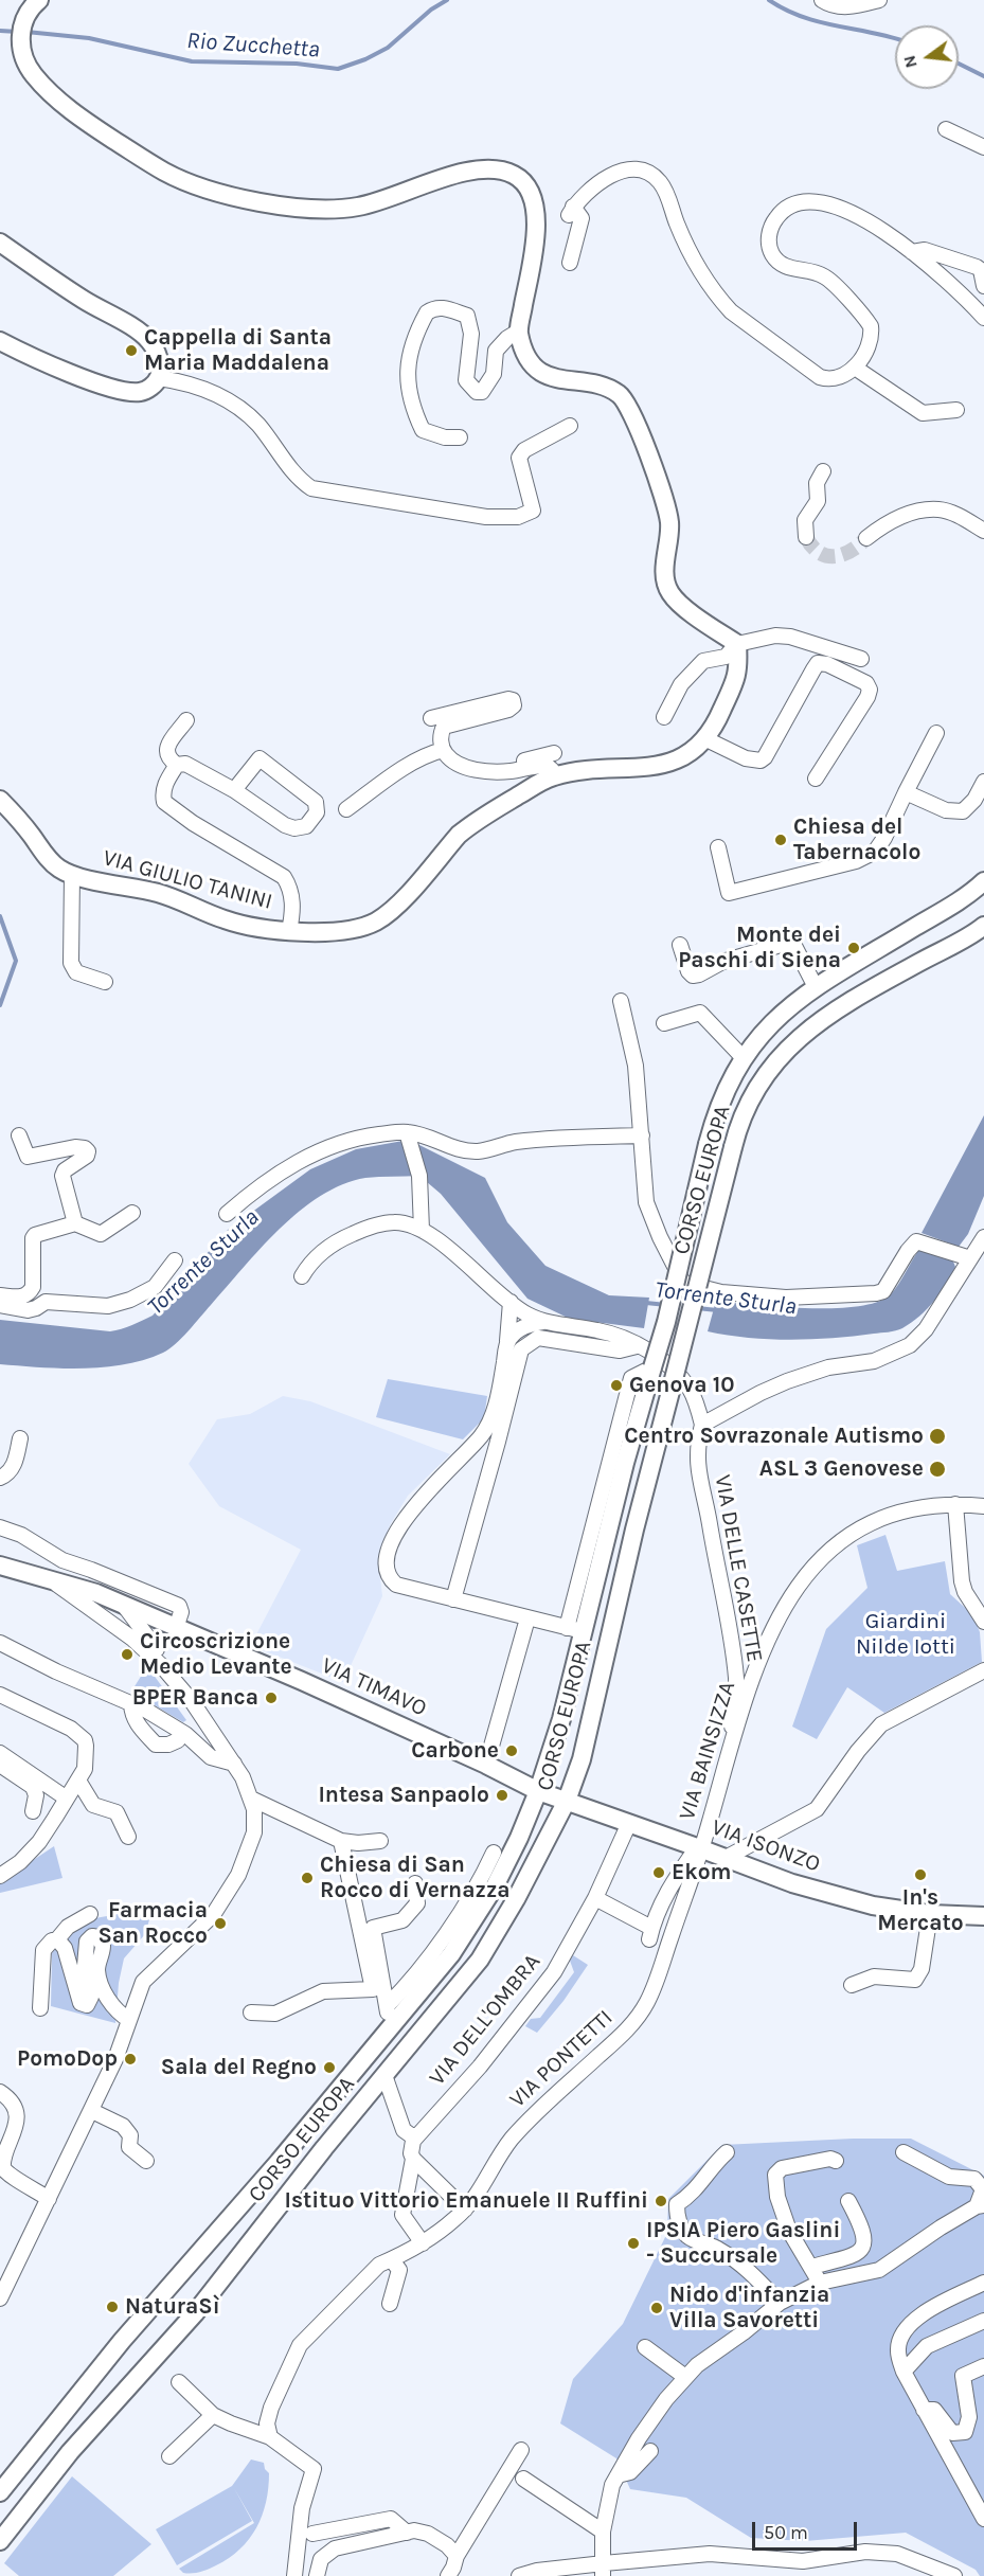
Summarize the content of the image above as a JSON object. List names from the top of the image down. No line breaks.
{"streets":{"main road":["VIA GIULIO TANINI","CORSO EUROPA","VIA TIMAVO","VIA ISONZO"],"street":["VIA DELLE CASETTE","VIA BAINSIZZA","VIA DELL'OMBRA","VIA PONTETTI"]},"crossings":[["CORSO EUROPA","VIA TIMAVO"],["CORSO EUROPA","VIA ISONZO"],["VIA DELLE CASETTE","VIA BAINSIZZA"],["VIA TIMAVO","VIA ISONZO"],["VIA BAINSIZZA","VIA ISONZO"],["VIA BAINSIZZA","VIA PONTETTI"],["VIA ISONZO","VIA DELL'OMBRA"],["VIA ISONZO","VIA PONTETTI"]],"water":["Rio Zucchetta","Torrente Sturla"],"parks":["Giardini Nilde Iotti"],"places":["Cappella di Santa Maria Maddalena","Chiesa del Tabernacolo","Monte dei Paschi di Siena","Genova 10","Centro Sovrazonale Autismo","ASL 3 Genovese","Circoscrizione Medio Levante","BPER Banca","Carbone","Intesa Sanpaolo","Ekom","In's Mercato","Chiesa di San Rocco di Vernazza","Farmacia San Rocco","PomoDop","Sala del Regno","Istituo Vittorio Emanuele II Ruffini","IPSIA Piero Gaslini - Succursale","NaturaSì","Nido d'infanzia Villa Savoretti"],"scale_bar":"50 m","north":"left"}
